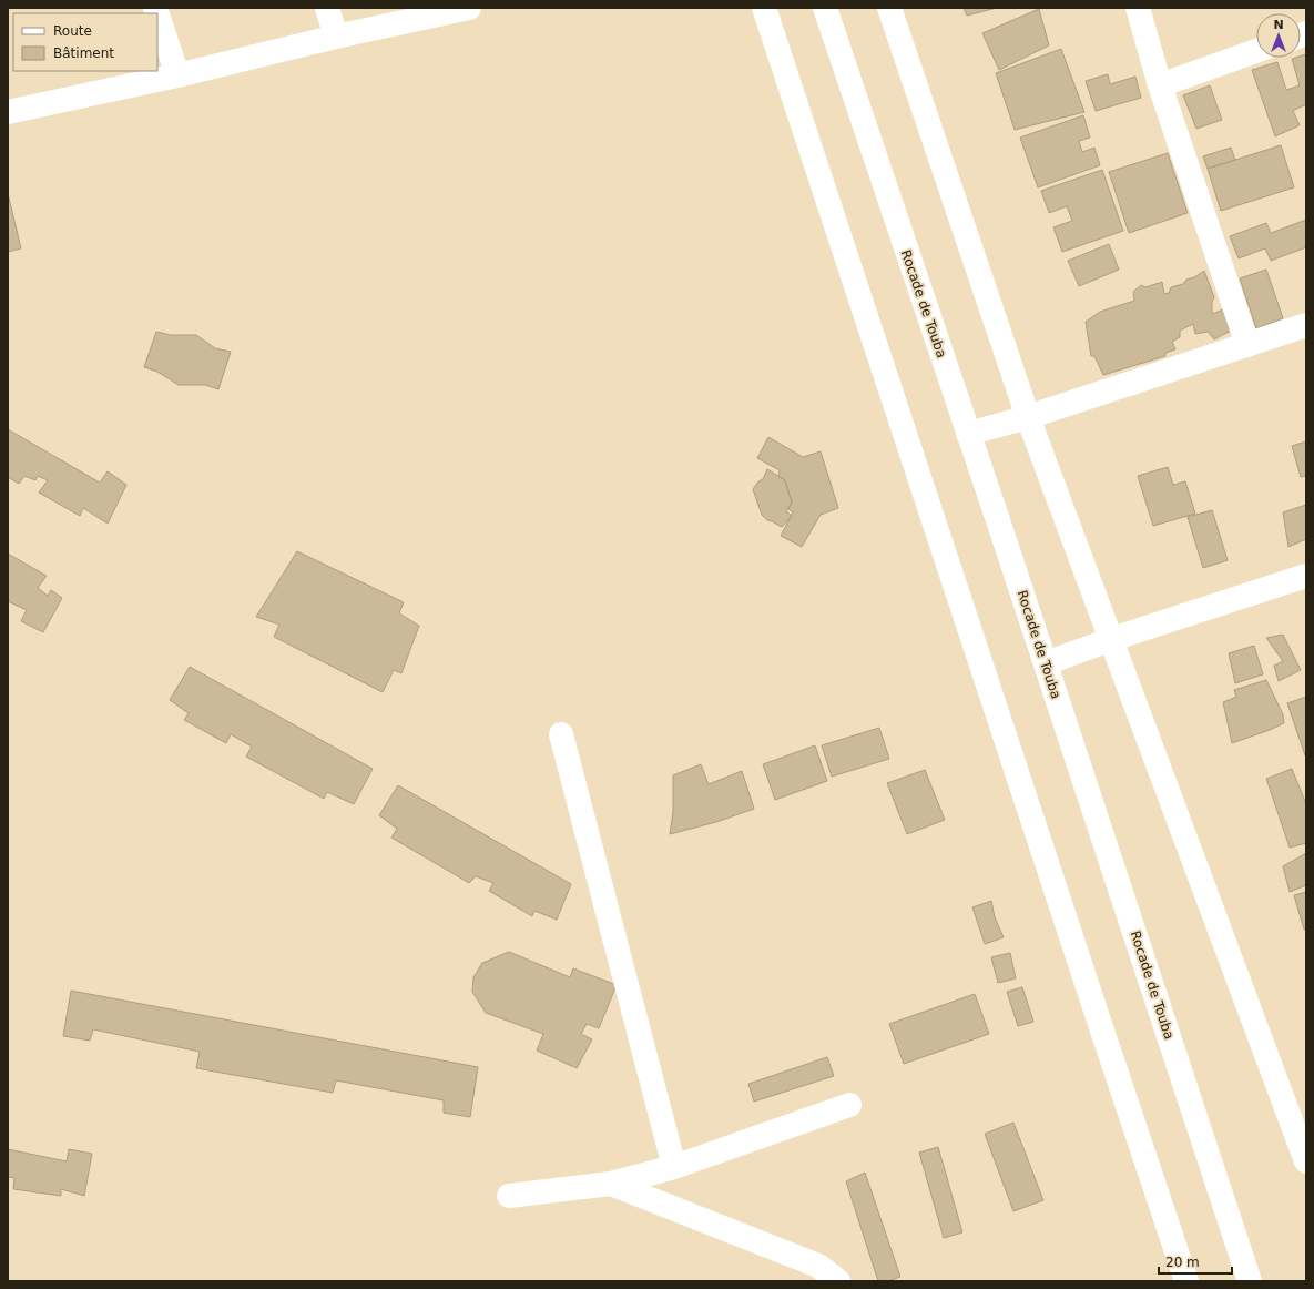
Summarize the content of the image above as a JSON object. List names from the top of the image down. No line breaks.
{"streets":{"street":["Rocade de Touba"]},"legend":["Route","Bâtiment"],"scale_bar":"20 m","north":"top"}
